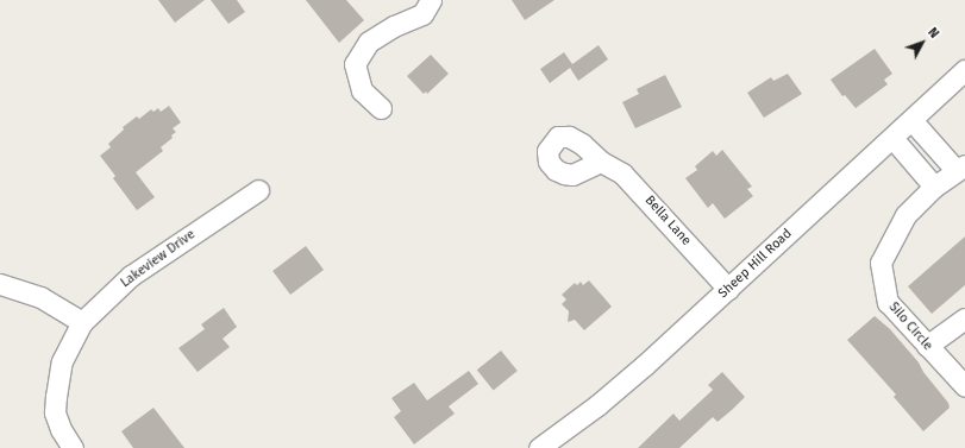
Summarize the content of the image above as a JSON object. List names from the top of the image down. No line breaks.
{"streets":{"street":["Bella Lane","Lakeview Drive","Sheep Hill Road","Silo Circle"]},"crossings":[["Bella Lane","Sheep Hill Road"],["Sheep Hill Road","Silo Circle"]],"north":"top right"}
